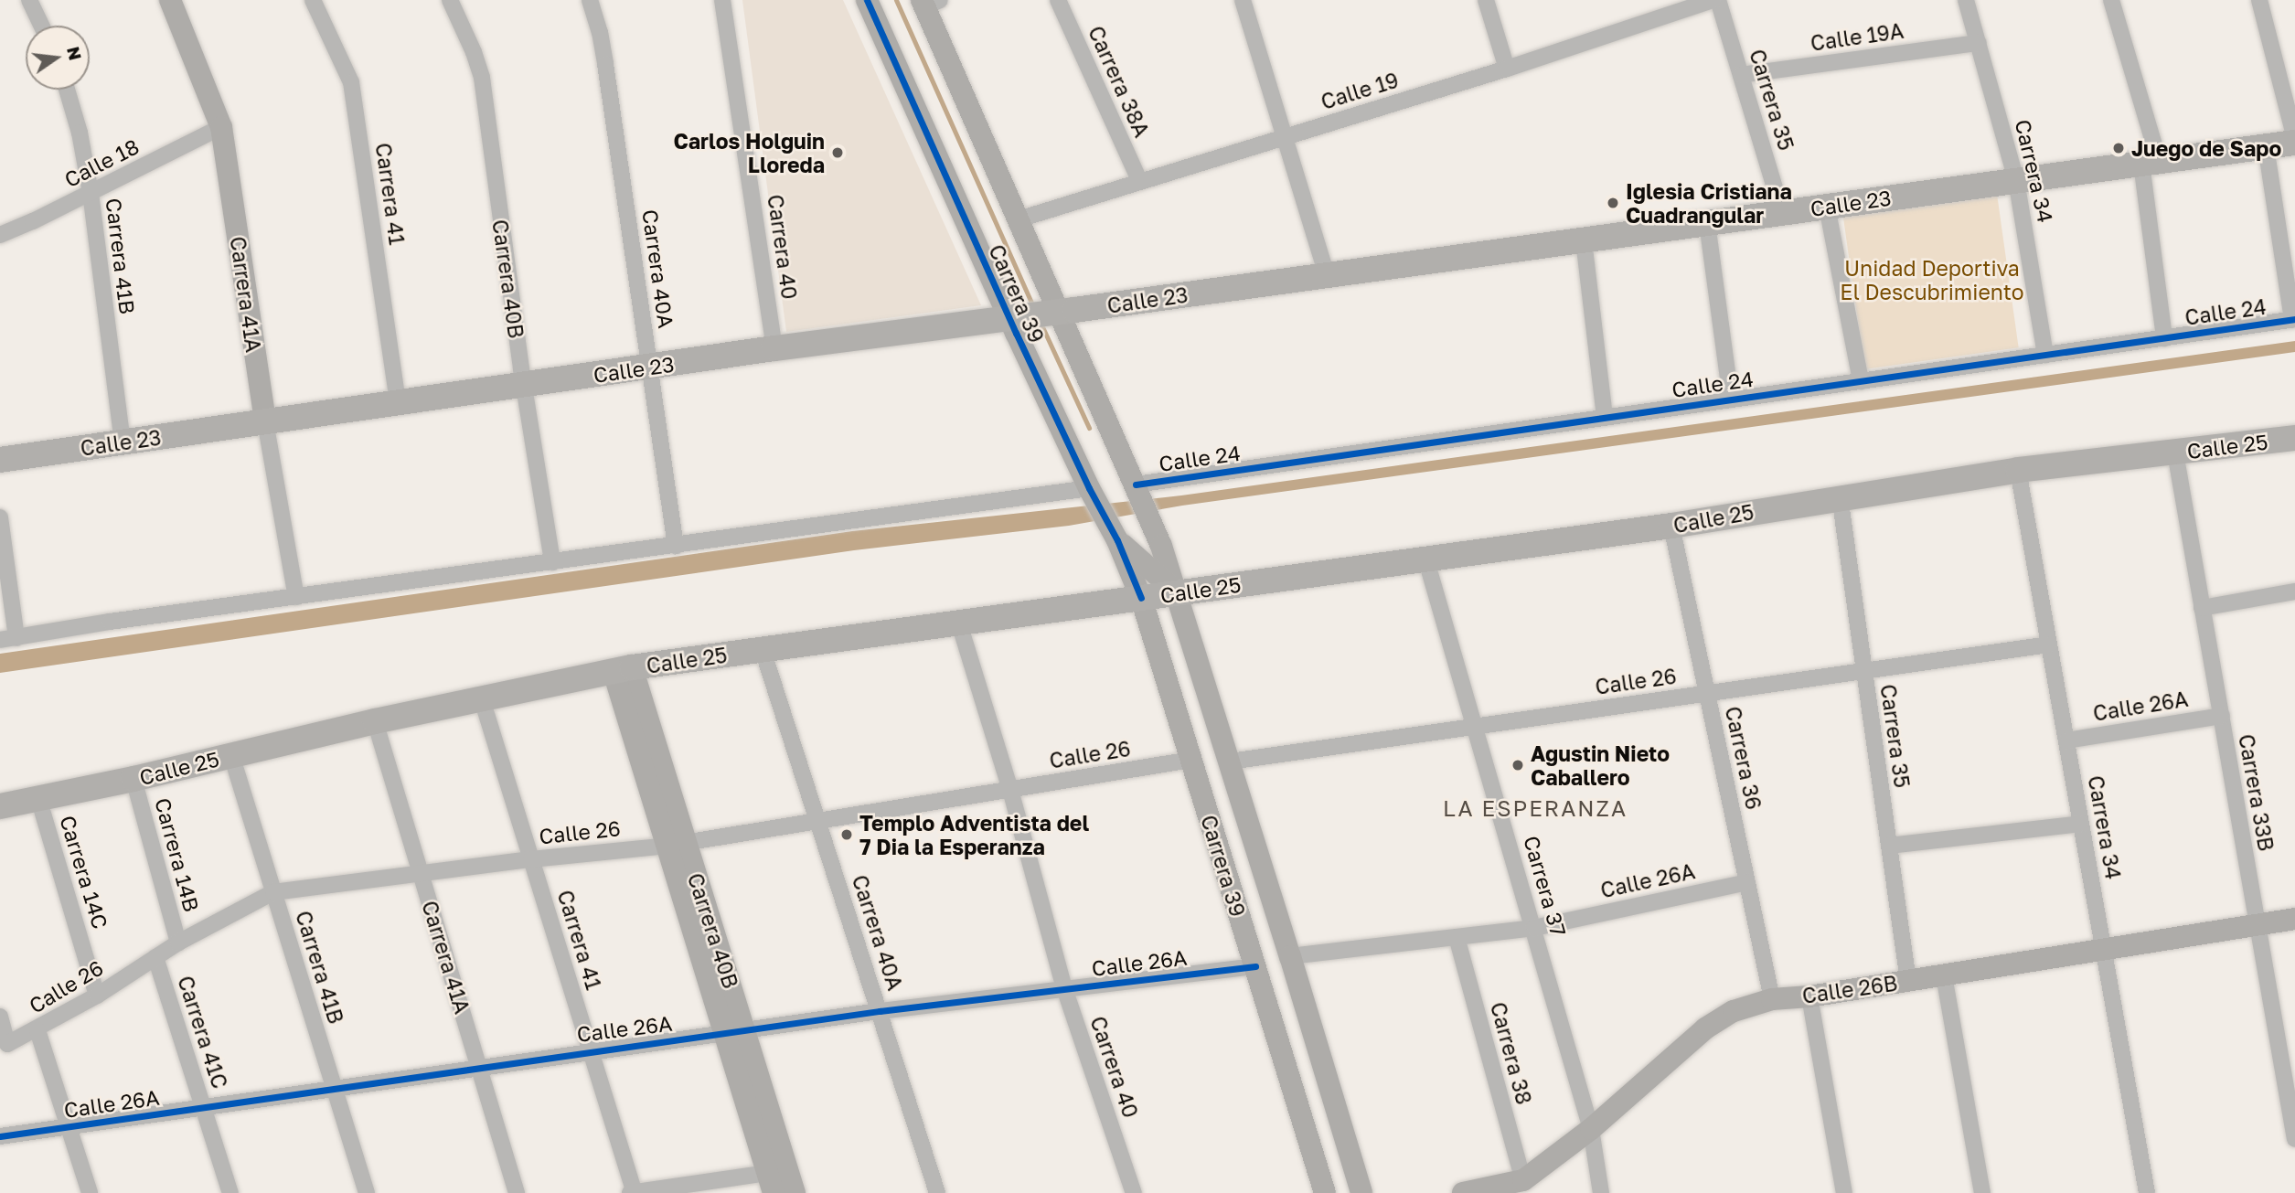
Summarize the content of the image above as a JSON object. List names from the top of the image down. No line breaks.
{"streets":{"main road":["Calle 23","Carrera 40B","Carrera 39","Carrera 41A","Calle 25","Calle 26B"],"street":["Calle 19A","Carrera 38A","Calle 19","Carrera 35","Calle 18","Carrera 34","Carrera 41","Carrera 40","Carrera 41B","Carrera 40A","Calle 24","Calle 26","Calle 26A","Carrera 36","Carrera 33B","Carrera 14B","Carrera 14C","Carrera 37","Carrera 41C","Carrera 38"]},"crossings":[["Calle 19A","Carrera 35"],["Calle 19A","Carrera 34"],["Carrera 38A","Calle 19"],["Calle 19","Carrera 39"],["Carrera 35","Calle 23"],["Carrera 35","Calle 25"],["Carrera 35","Calle 26"],["Carrera 35","Calle 26B"],["Calle 18","Carrera 41B"],["Calle 18","Carrera 41A"],["Carrera 34","Calle 23"],["Carrera 34","Calle 24"],["Carrera 34","Calle 25"],["Carrera 34","Calle 26"],["Carrera 34","Calle 26A"],["Carrera 34","Calle 26B"],["Carrera 41","Calle 23"],["Carrera 41","Calle 25"],["Carrera 41","Calle 26"],["Carrera 41","Calle 26A"],["Calle 23","Carrera 40"],["Calle 23","Carrera 41B"],["Calle 23","Carrera 40A"],["Calle 23","Carrera 40B"],["Calle 23","Carrera 39"],["Calle 23","Carrera 41A"],["Carrera 40","Calle 25"],["Carrera 40","Calle 26"],["Carrera 40","Calle 26A"],["Carrera 41B","Calle 25"],["Carrera 41B","Calle 26"],["Carrera 41B","Calle 26A"],["Carrera 40A","Calle 25"],["Carrera 40A","Calle 26"],["Carrera 40A","Calle 26A"],["Carrera 40B","Calle 25"],["Carrera 40B","Calle 26"],["Carrera 40B","Calle 26A"],["Carrera 39","Calle 24"],["Carrera 39","Calle 25"],["Carrera 39","Calle 26"],["Carrera 39","Calle 26A"],["Carrera 41A","Calle 25"],["Carrera 41A","Calle 26"],["Carrera 41A","Calle 26A"],["Calle 25","Carrera 36"],["Calle 25","Carrera 33B"],["Calle 25","Carrera 14B"],["Calle 25","Carrera 14C"],["Calle 25","Carrera 37"],["Calle 26","Carrera 36"],["Calle 26","Carrera 14B"],["Calle 26","Carrera 14C"],["Calle 26","Carrera 37"],["Calle 26","Carrera 41C"],["Calle 26A","Carrera 36"],["Calle 26A","Carrera 33B"],["Calle 26A","Carrera 37"],["Calle 26A","Carrera 41C"],["Calle 26A","Carrera 38"],["Carrera 36","Calle 26B"],["Carrera 33B","Calle 26B"],["Carrera 37","Calle 26B"],["Calle 26B","Carrera 38"]],"districts":["LA ESPERANZA"],"parks":["Unidad Deportiva El Descubrimiento"],"places":["Juego de Sapo","Carlos Holguin Lloreda","Iglesia Cristiana Cuadrangular","Agustin Nieto Caballero","Templo Adventista del 7 Dia la Esperanza"],"north":"right"}
